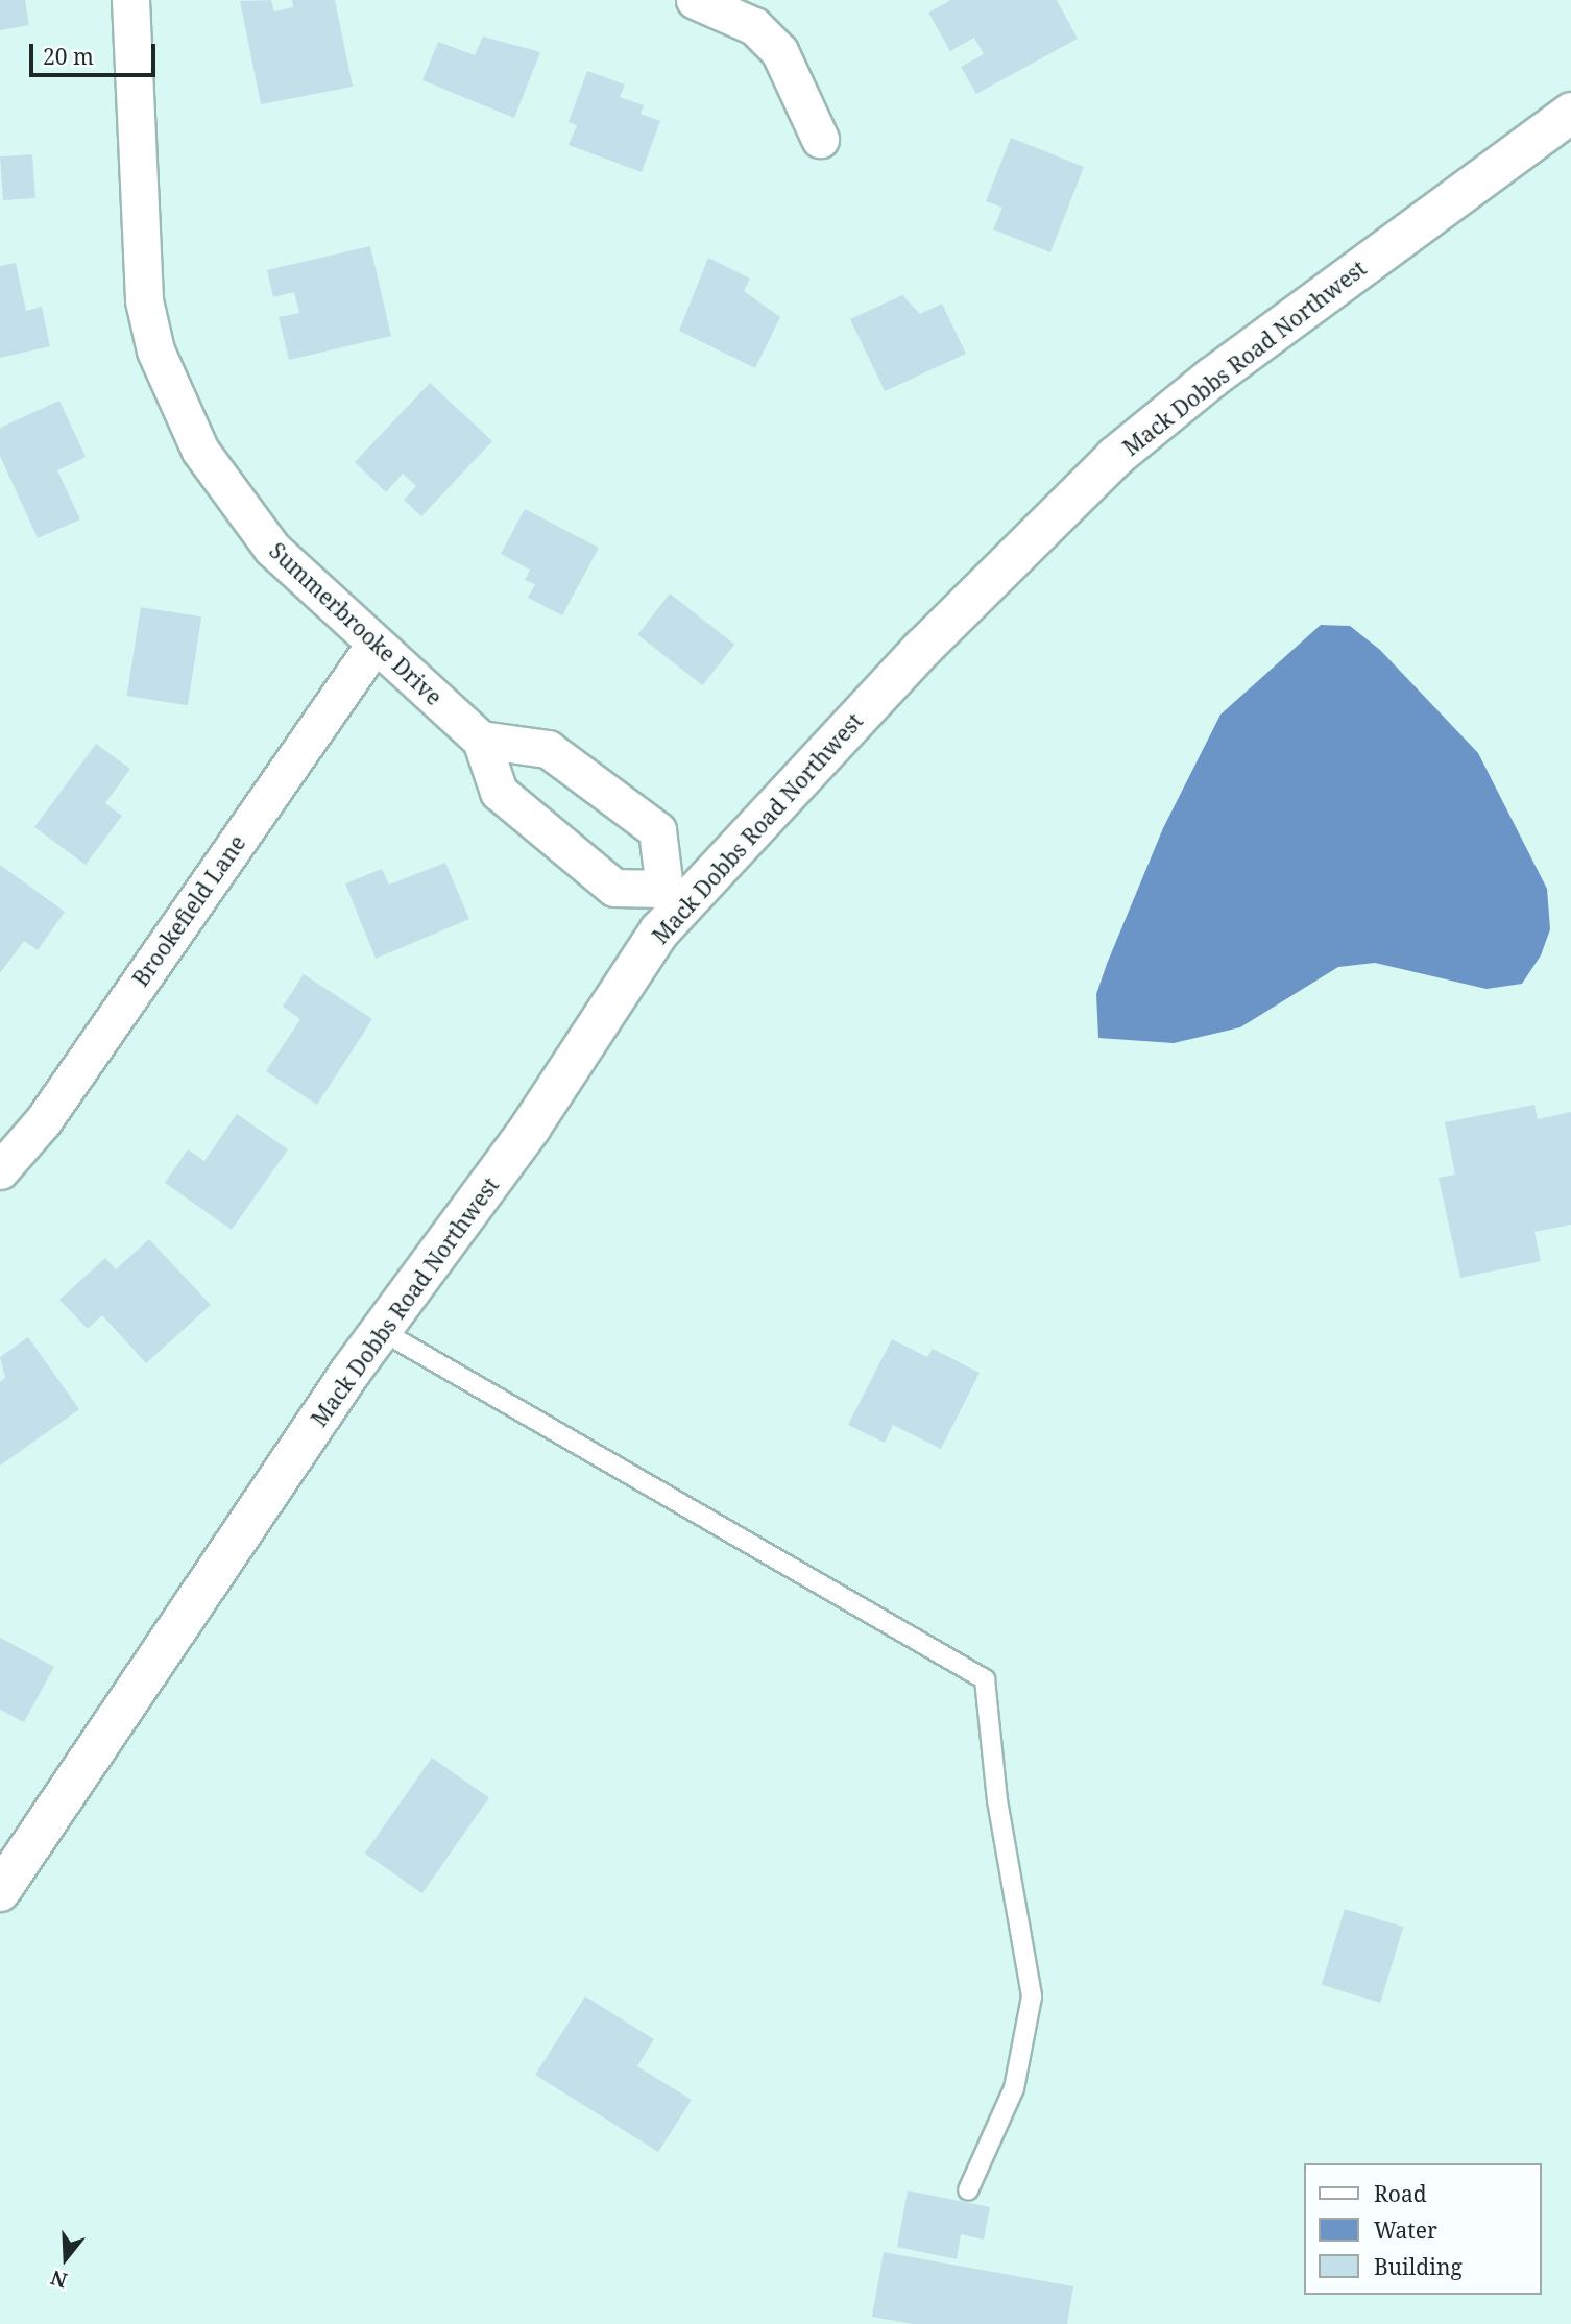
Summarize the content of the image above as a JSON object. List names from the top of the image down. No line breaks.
{"streets":{"street":["Mack Dobbs Road Northwest","Summerbrooke Drive","Brookefield Lane"]},"crossings":[["Summerbrooke Drive","Brookefield Lane"]],"legend":["Road","Water","Building"],"scale_bar":"20 m","north":"bottom"}
